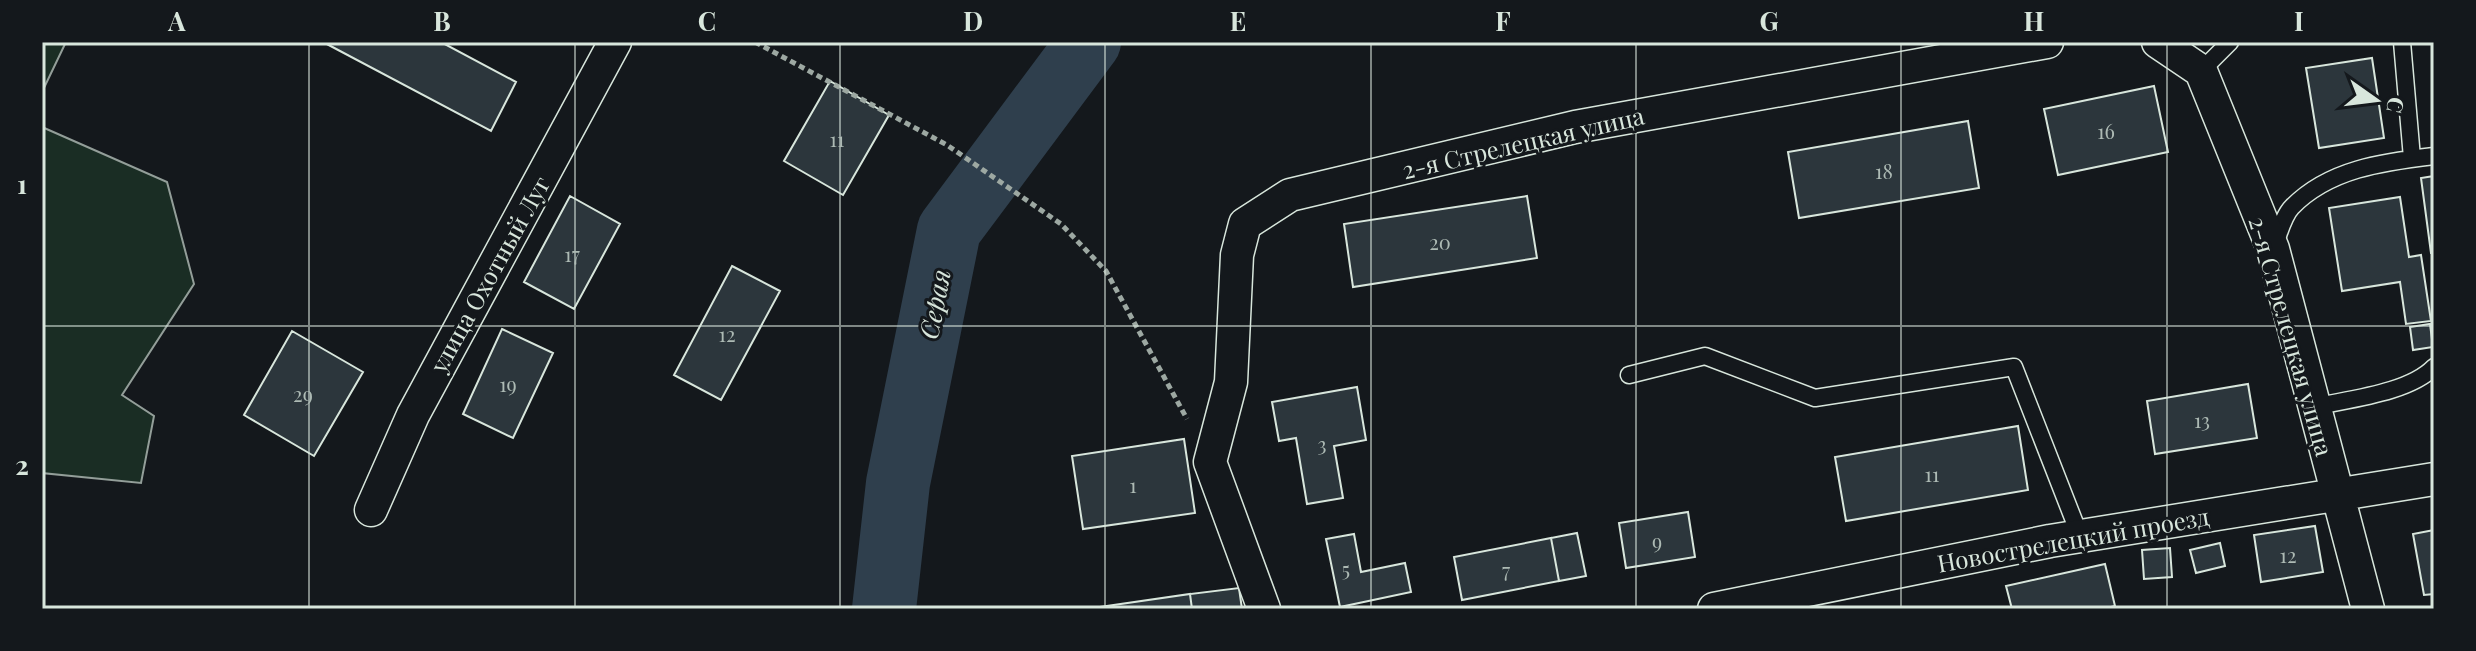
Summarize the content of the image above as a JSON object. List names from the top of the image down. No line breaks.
{"streets":{"street":["2-я Стрелецкая улица","улица Охотный Луг","Новострелецкий проезд"]},"crossings":[["2-я Стрелецкая улица","Новострелецкий проезд"]],"water":["Серая"],"house_numbers":["16","11","18","20","17","12","19","29","13","3","11","1","9","12","5","7"],"north":"right","grid":{"columns":["A","B","C","D","E","F","G","H","I"],"rows":["1","2"]}}
